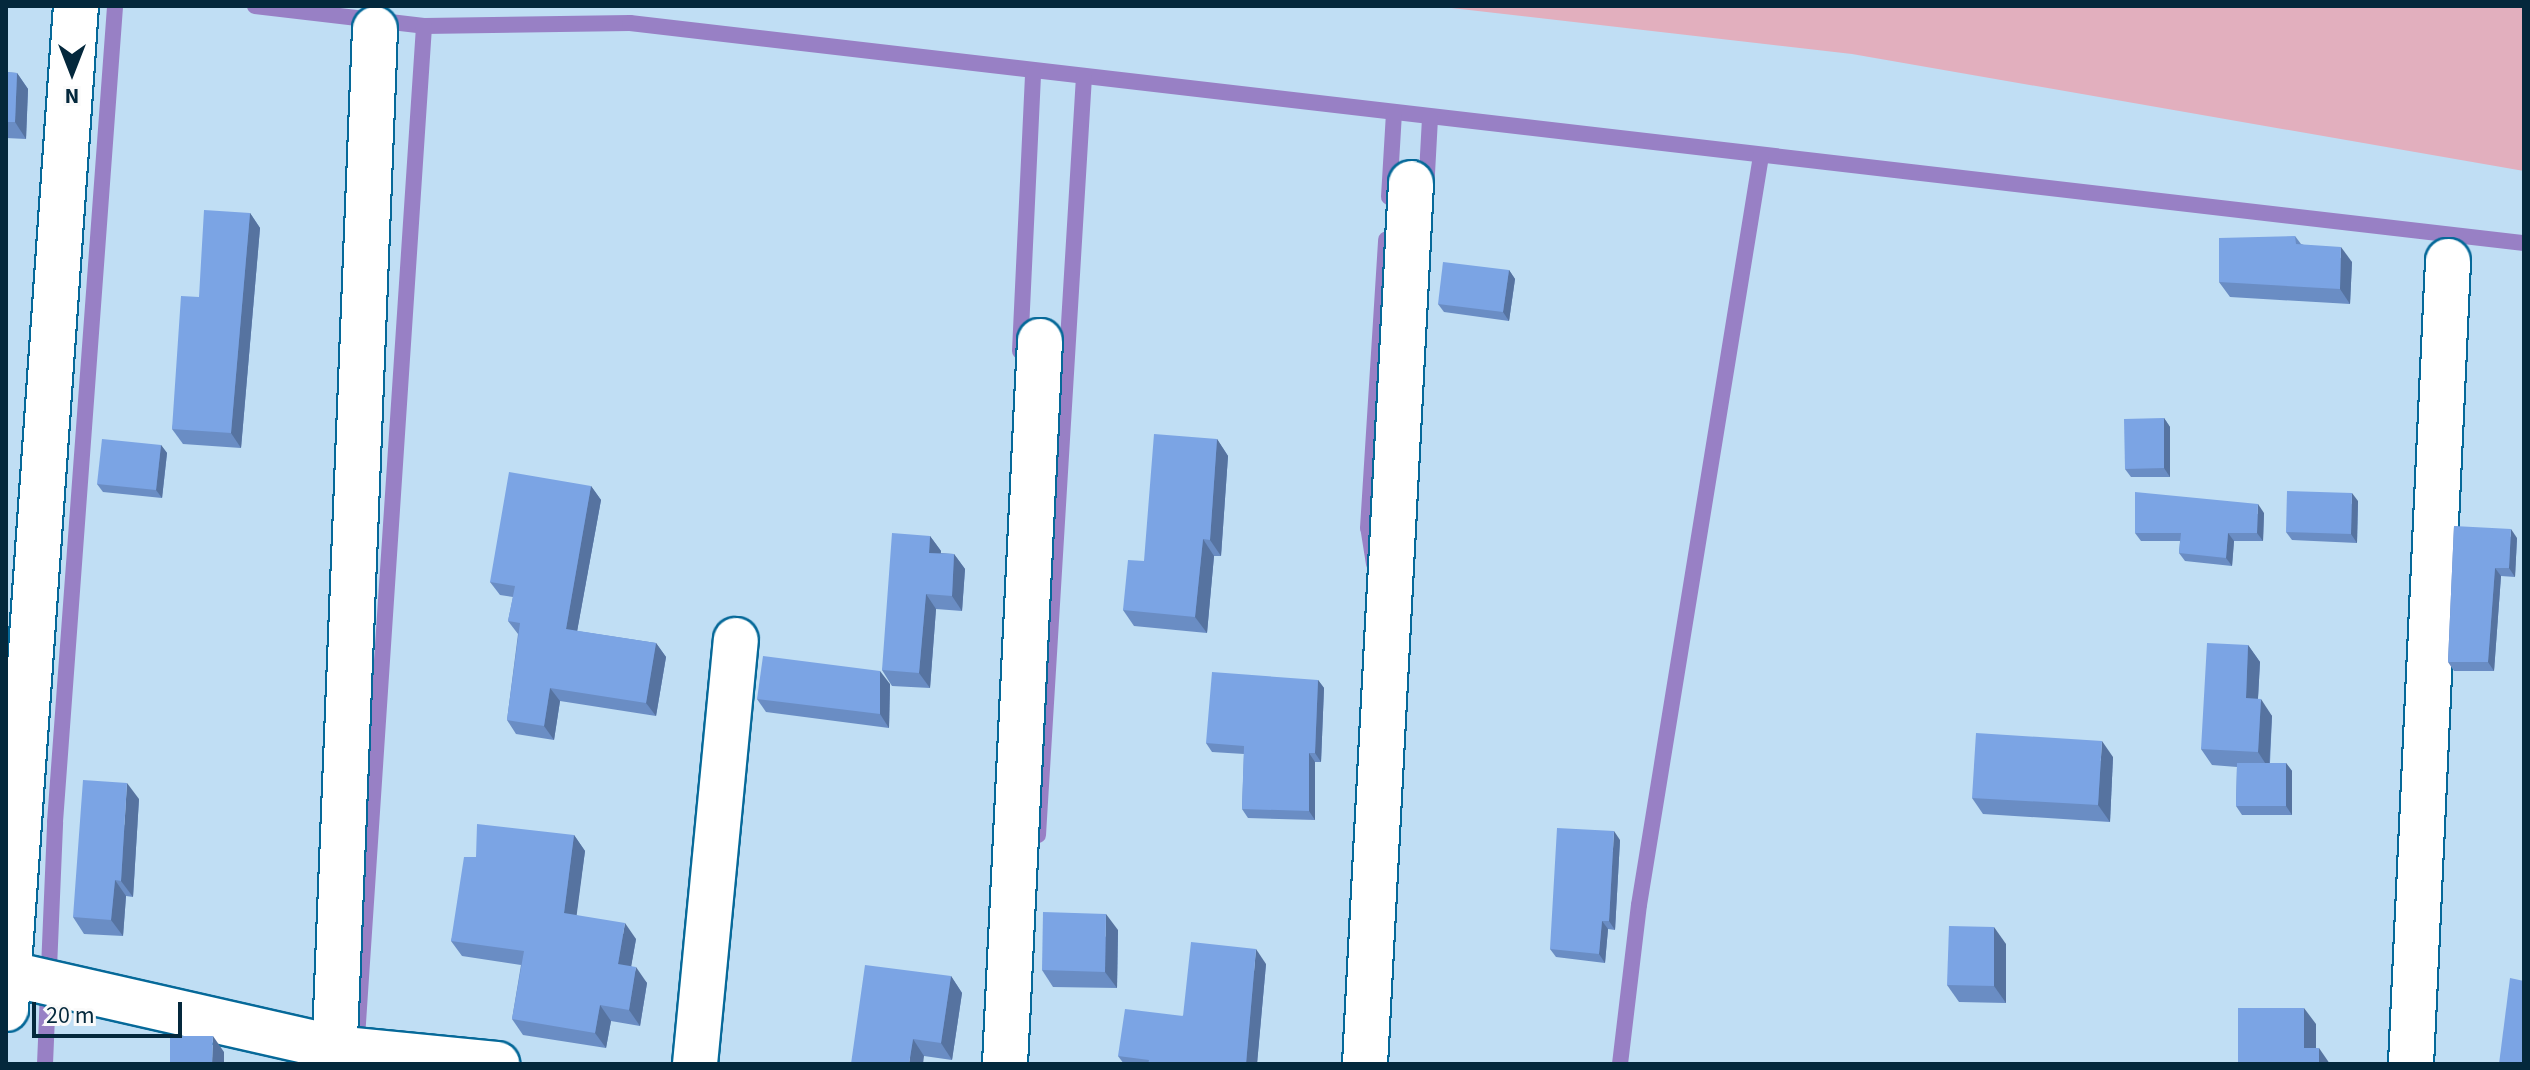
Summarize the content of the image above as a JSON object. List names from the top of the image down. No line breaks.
{"scale_bar":"20 m","north":"bottom"}
